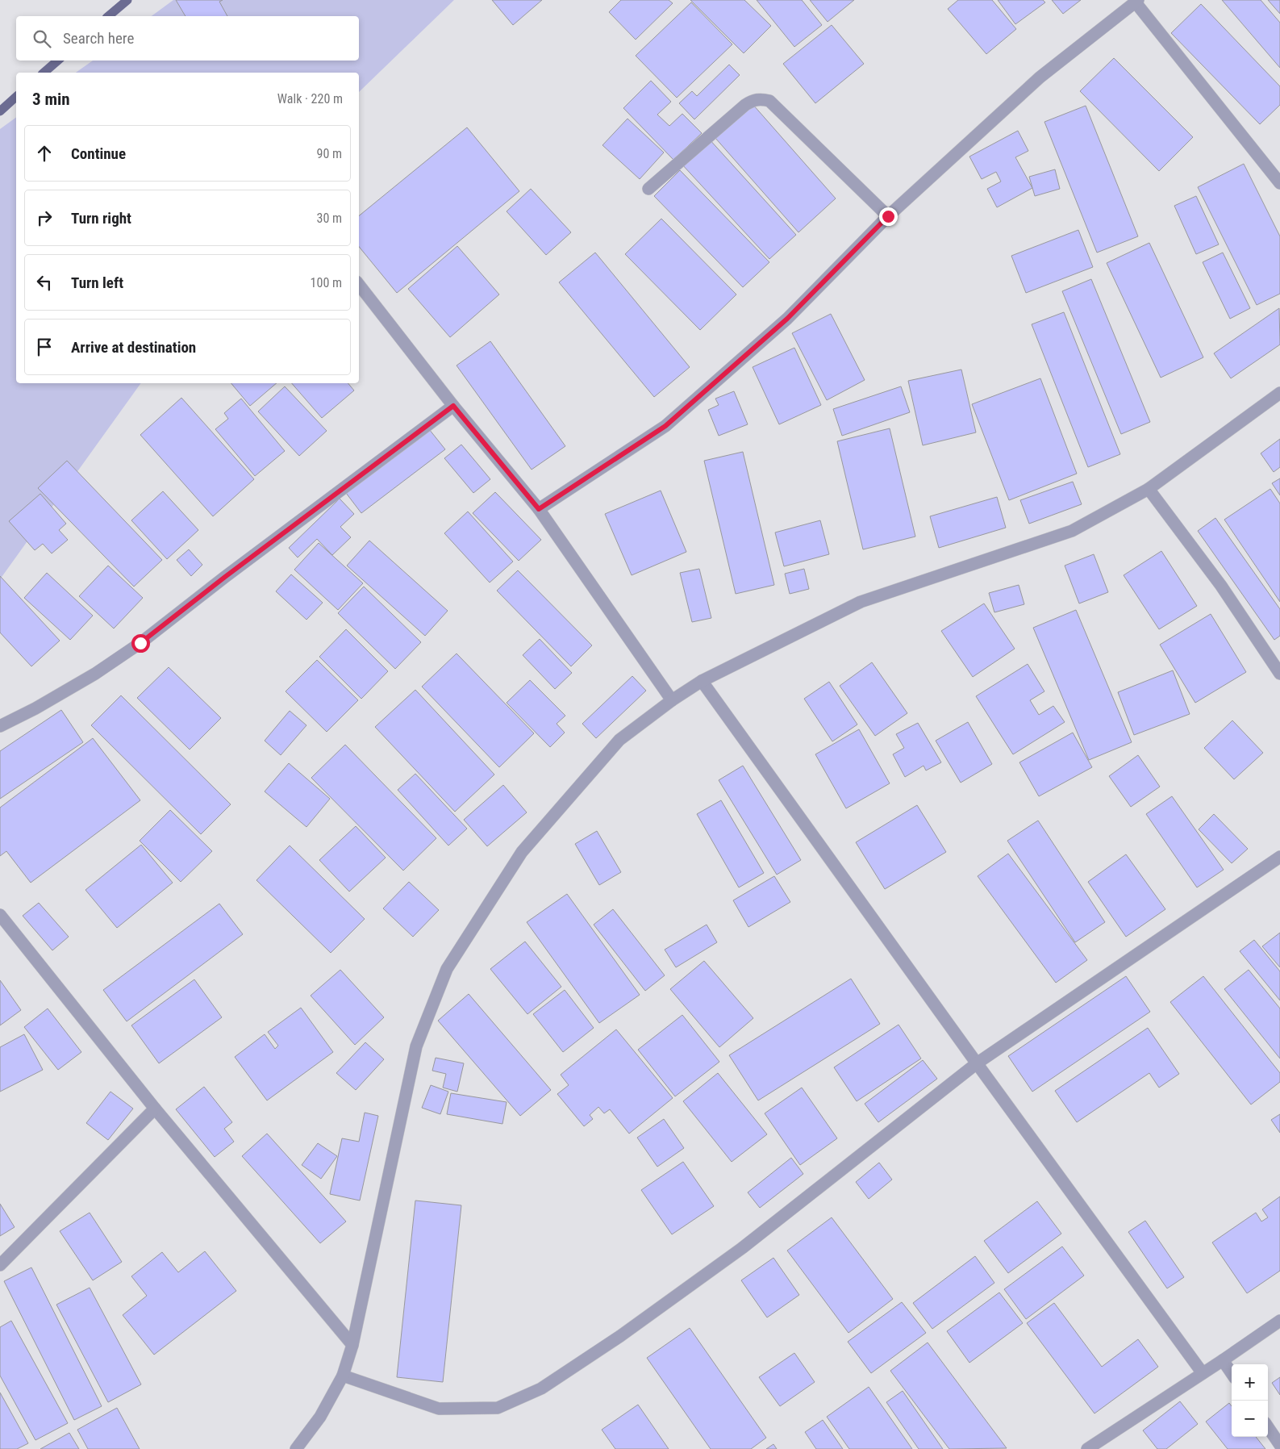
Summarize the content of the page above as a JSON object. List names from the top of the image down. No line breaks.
{"page":{"search":"Search here","heading":["3 min","Walk · 220 m"],"list":[["Continue","90 m"],["Turn right","30 m"],["Turn left","100 m"],"Arrive at destination"],"map_buttons":["+","−"]}}
